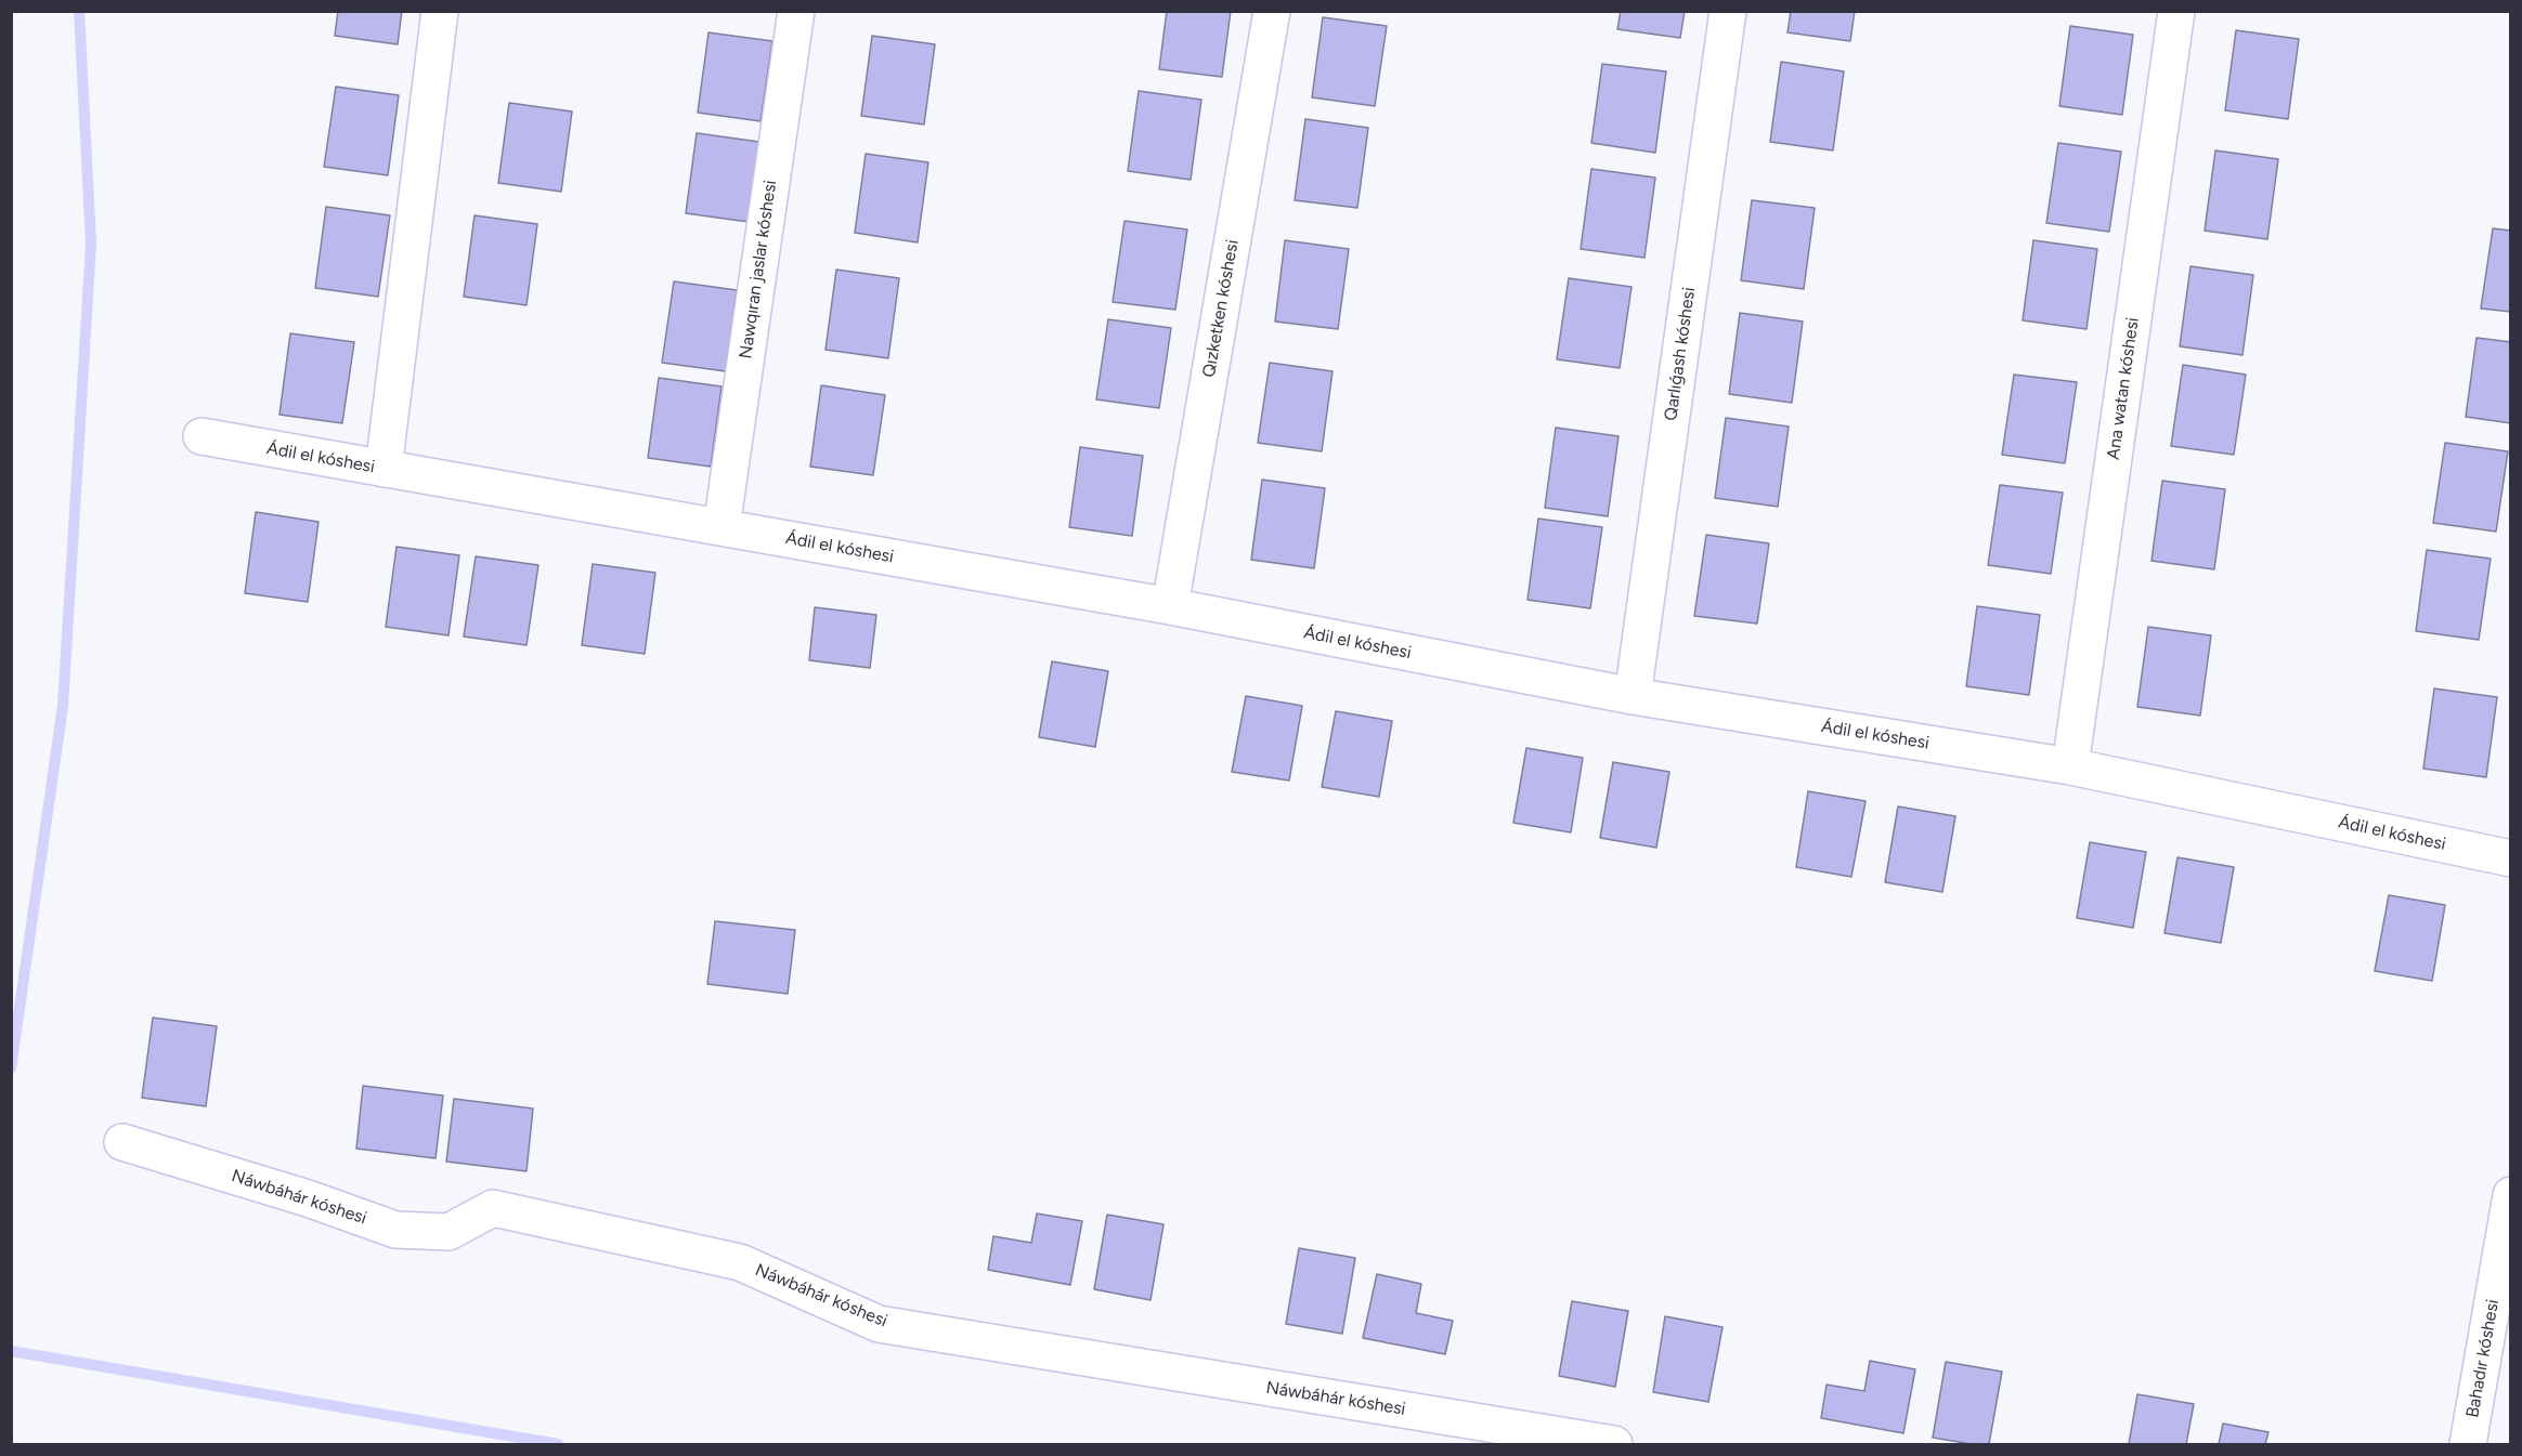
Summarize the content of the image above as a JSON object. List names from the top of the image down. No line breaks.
{"streets":{"street":["Nawqıran jaslar kóshesi","Qızketken kóshesi","Qarlıǵash kóshesi","Ana watan kóshesi","Ádil el kóshesi","Náwbáhár kóshesi","Bahadır kóshesi"]},"crossings":[["Nawqıran jaslar kóshesi","Ádil el kóshesi"],["Qızketken kóshesi","Ádil el kóshesi"],["Qarlıǵash kóshesi","Ádil el kóshesi"],["Ana watan kóshesi","Ádil el kóshesi"]]}
